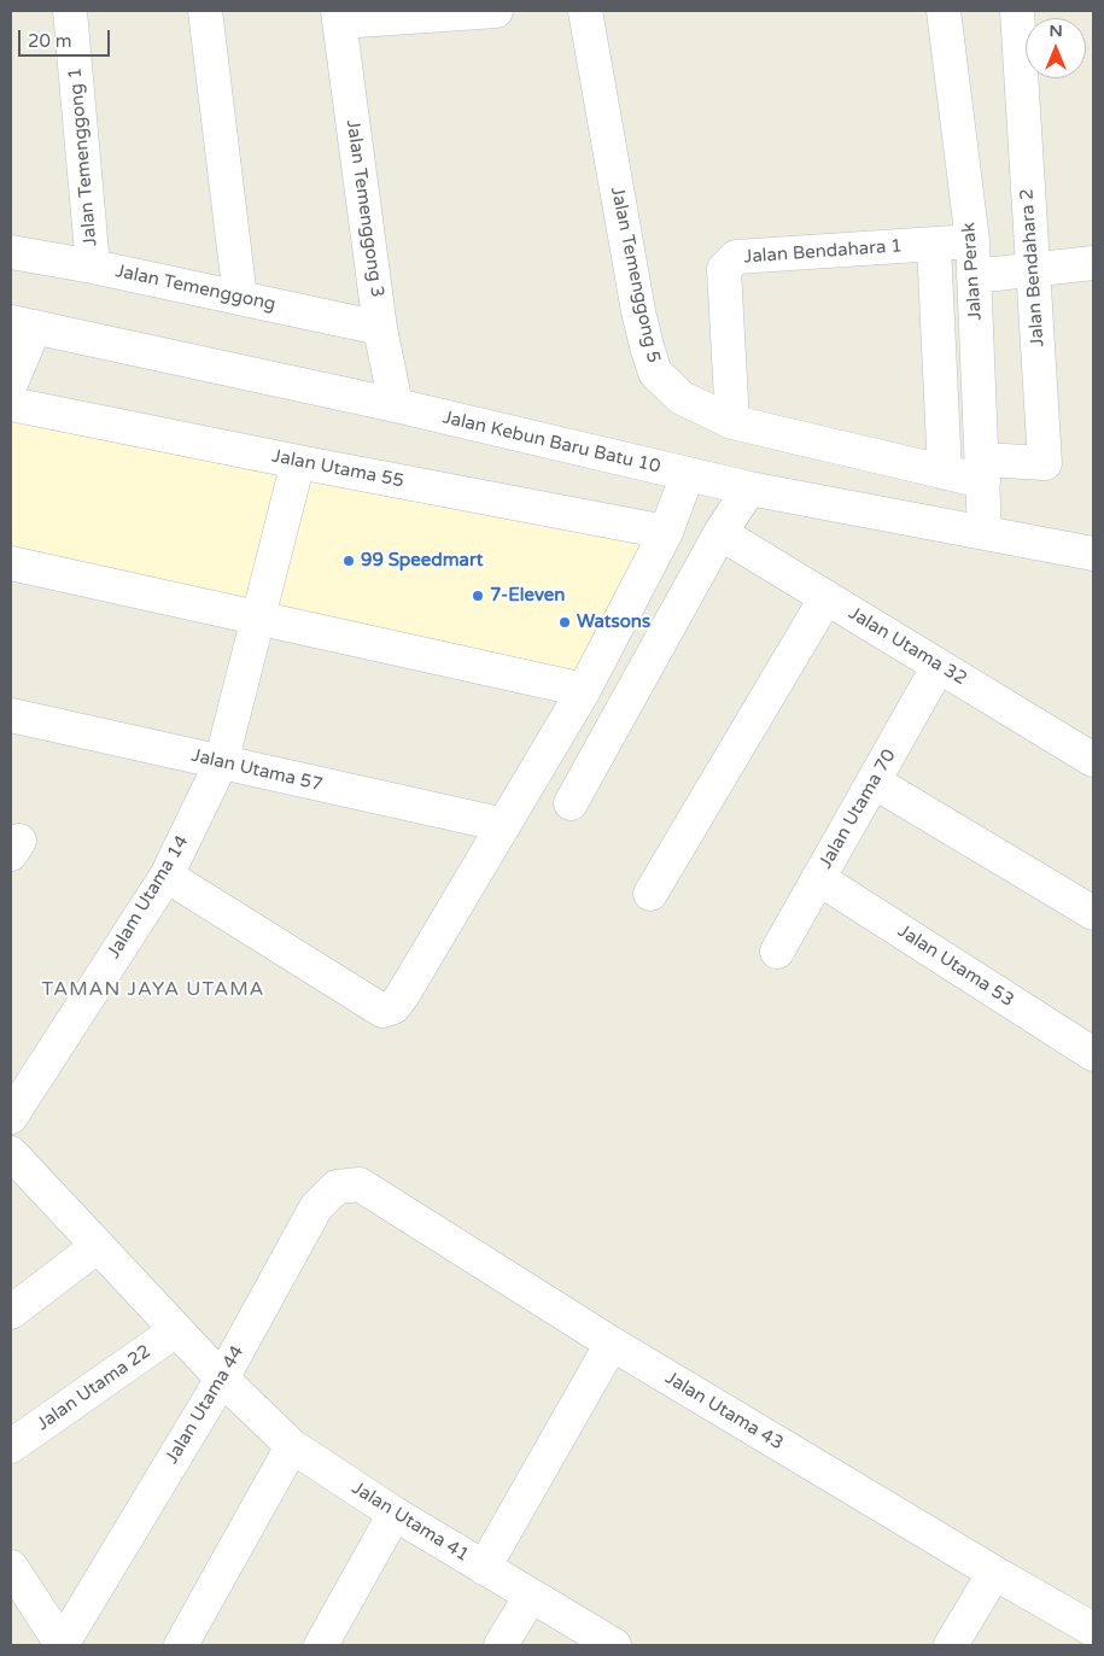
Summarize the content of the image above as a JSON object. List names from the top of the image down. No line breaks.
{"streets":{"street":["Jalan Temenggong 1","Jalan Temenggong 3","Jalan Bendahara 1","Jalan Bendahara 2","Jalan Perak","Jalan Temenggong 5","Jalan Temenggong","Jalan Kebun Baru Batu 10","Jalan Utama 55","Jalan Utama 32","Jalan Utama 57","Jalan Utama 70","Jalam Utama 14","Jalan Utama 53","Jalan Utama 22","Jalan Utama 44","Jalan Utama 43","Jalan Utama 41"]},"crossings":[["Jalan Temenggong 1","Jalan Temenggong"],["Jalan Temenggong 3","Jalan Temenggong"],["Jalan Temenggong 3","Jalan Kebun Baru Batu 10"],["Jalan Bendahara 1","Jalan Perak"],["Jalan Bendahara 1","Jalan Temenggong 5"],["Jalan Bendahara 2","Jalan Perak"],["Jalan Bendahara 2","Jalan Temenggong 5"],["Jalan Perak","Jalan Temenggong 5"],["Jalan Perak","Jalan Kebun Baru Batu 10"],["Jalan Utama 55","Jalam Utama 14"],["Jalan Utama 32","Jalan Utama 70"],["Jalan Utama 57","Jalam Utama 14"],["Jalan Utama 70","Jalan Utama 53"],["Jalan Utama 22","Jalan Utama 41"],["Jalan Utama 44","Jalan Utama 43"],["Jalan Utama 44","Jalan Utama 41"]],"districts":["TAMAN JAYA UTAMA"],"places":["99 Speedmart","7-Eleven","Watsons"],"scale_bar":"20 m","north":"top"}
